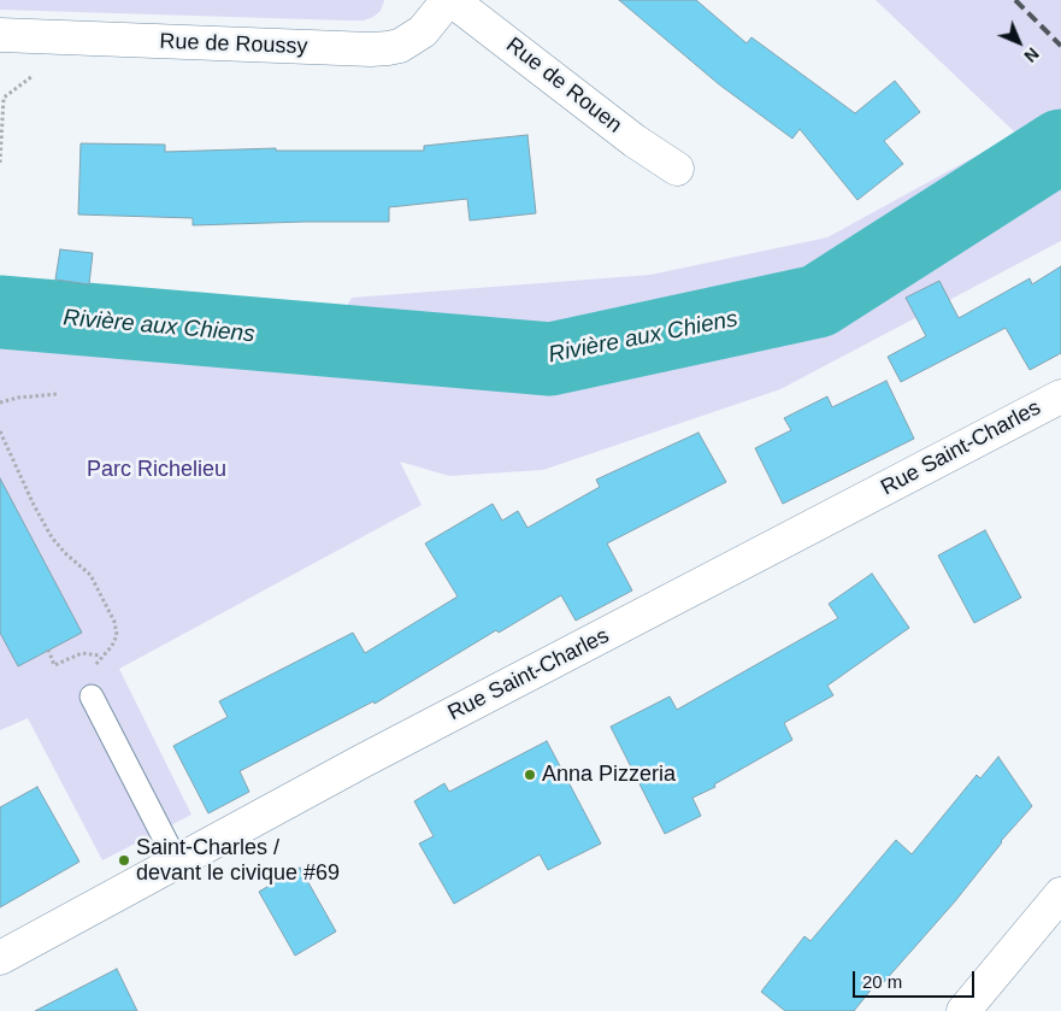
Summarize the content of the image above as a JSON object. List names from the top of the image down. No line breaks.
{"streets":{"street":["Rue de Roussy","Rue de Rouen","Rue Saint-Charles"]},"crossings":[["Rue de Roussy","Rue de Rouen"]],"water":["Rivière aux Chiens"],"parks":["Parc Richelieu"],"places":["Anna Pizzeria","Saint-Charles / devant le civique #69"],"scale_bar":"20 m","north":"bottom right"}
